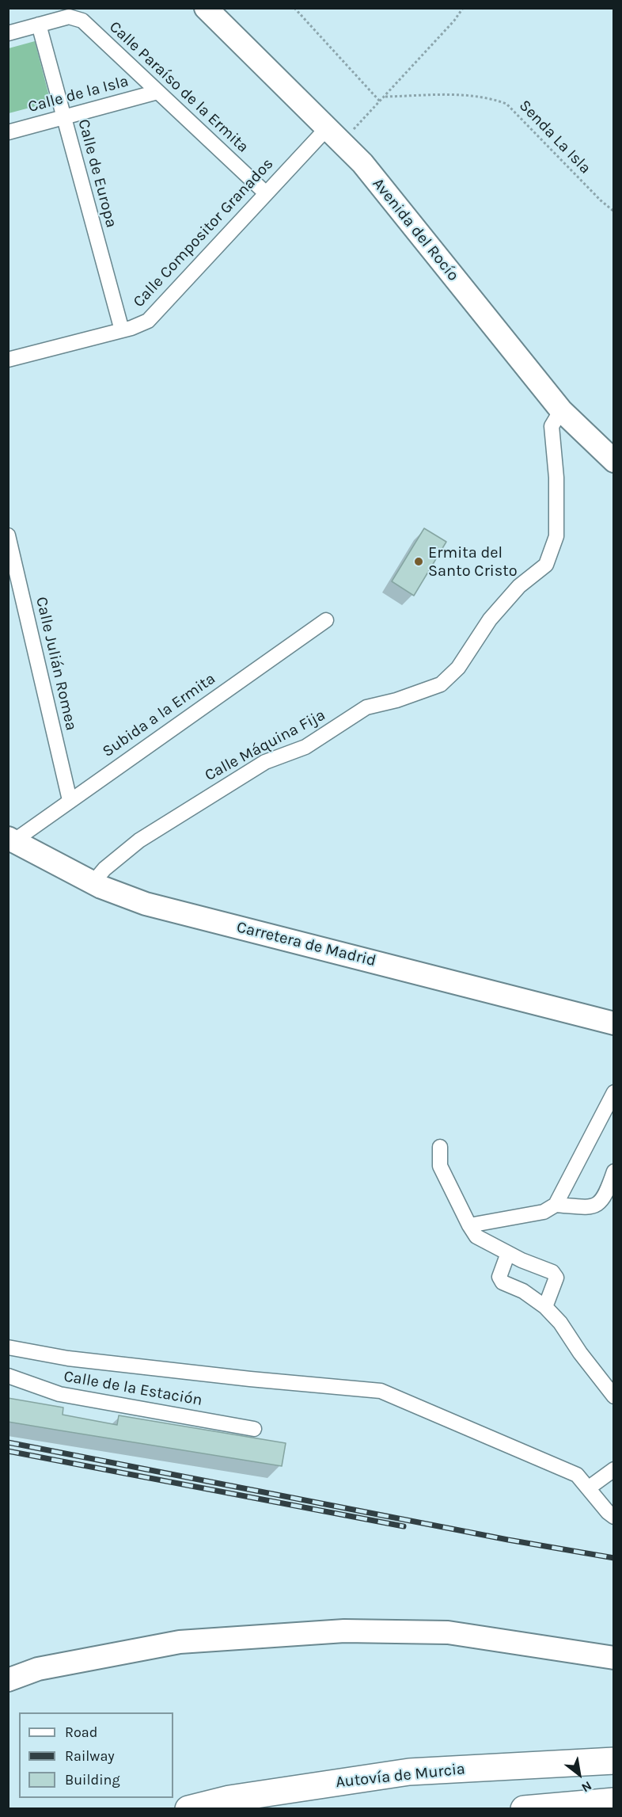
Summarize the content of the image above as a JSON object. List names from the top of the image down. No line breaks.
{"streets":{"highway":["Autovía de Murcia"],"main road":["Avenida del Rocío","Carretera de Madrid"],"street":["Calle Paraíso de la Ermita","Calle de la Isla","Calle de Europa","Calle Compositor Granados","Calle Julián Romea","Subida a la Ermita","Calle Máquina Fija","Calle de la Estación"],"path":["Senda La Isla"]},"crossings":[["Calle Paraíso de la Ermita","Calle de la Isla"],["Calle Paraíso de la Ermita","Calle de Europa"],["Calle Paraíso de la Ermita","Calle Compositor Granados"],["Calle de la Isla","Calle de Europa"],["Calle de Europa","Calle Compositor Granados"],["Avenida del Rocío","Calle Compositor Granados"],["Avenida del Rocío","Calle Máquina Fija"],["Calle Julián Romea","Subida a la Ermita"],["Subida a la Ermita","Carretera de Madrid"],["Calle Máquina Fija","Carretera de Madrid"]],"places":["Ermita del Santo Cristo"],"legend":["Road","Railway","Building"],"north":"bottom right"}
